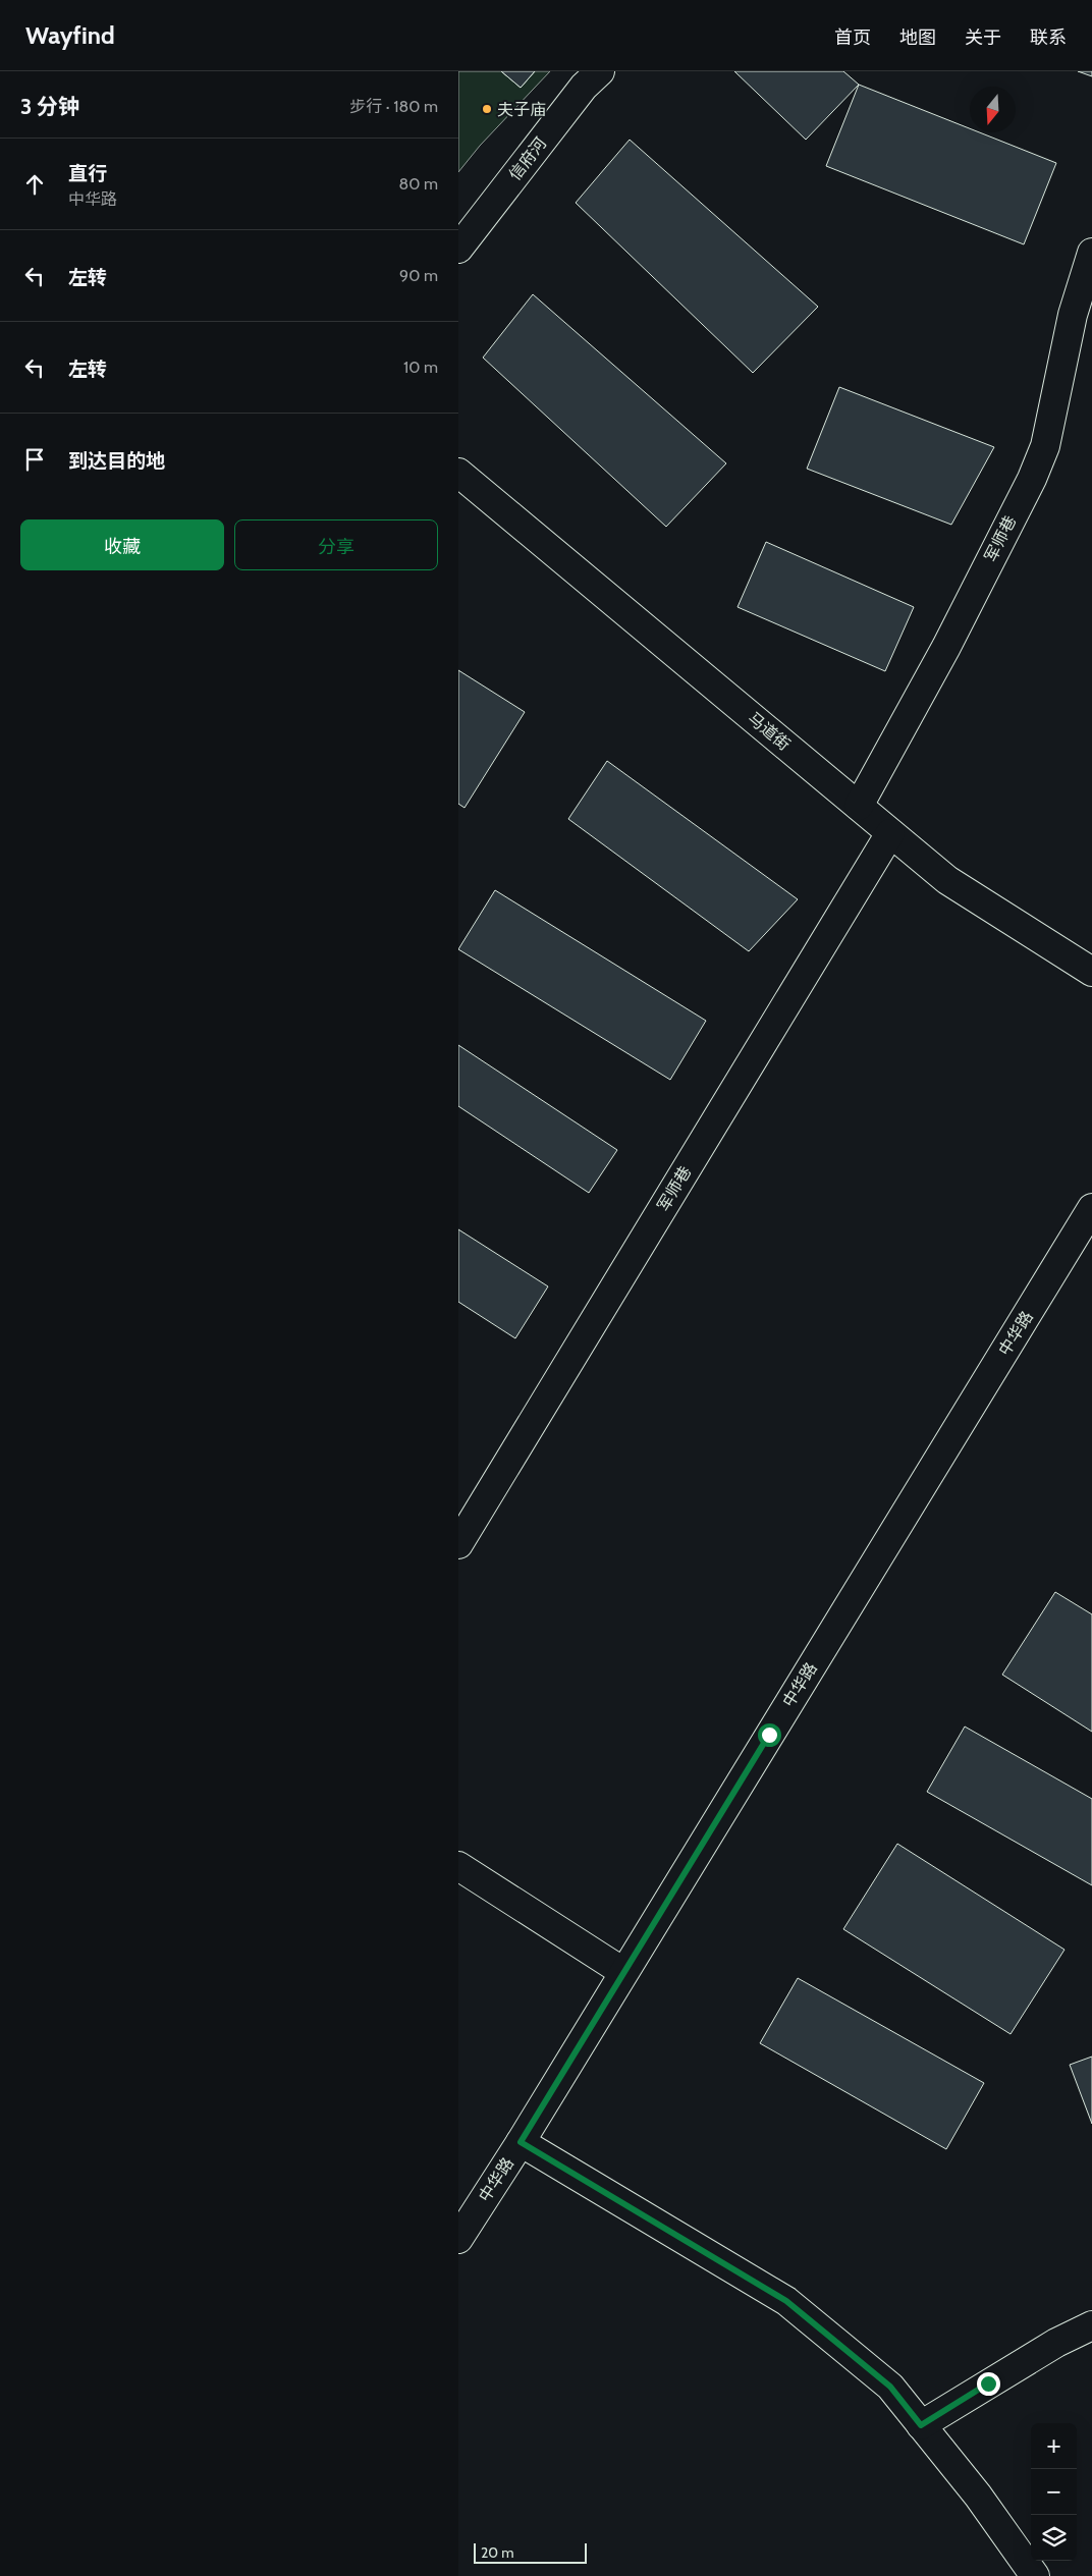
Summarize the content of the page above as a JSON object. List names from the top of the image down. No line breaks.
{"streets":{"street":["信府河","军师巷","马道街","中华路"]},"crossings":[["军师巷","马道街"]],"places":["夫子庙"],"scale_bar":"20 m","north":"bottom","page":{"header":"Wayfind","nav":["首页","地图","关于","联系"],"heading":["3 分钟","步行 · 180 m"],"list":[["直行","中华路","80 m"],["左转","90 m"],["左转","10 m"],"到达目的地"],"buttons":["收藏","分享"],"map_buttons":["+","−"],"scale":"20 m"}}
